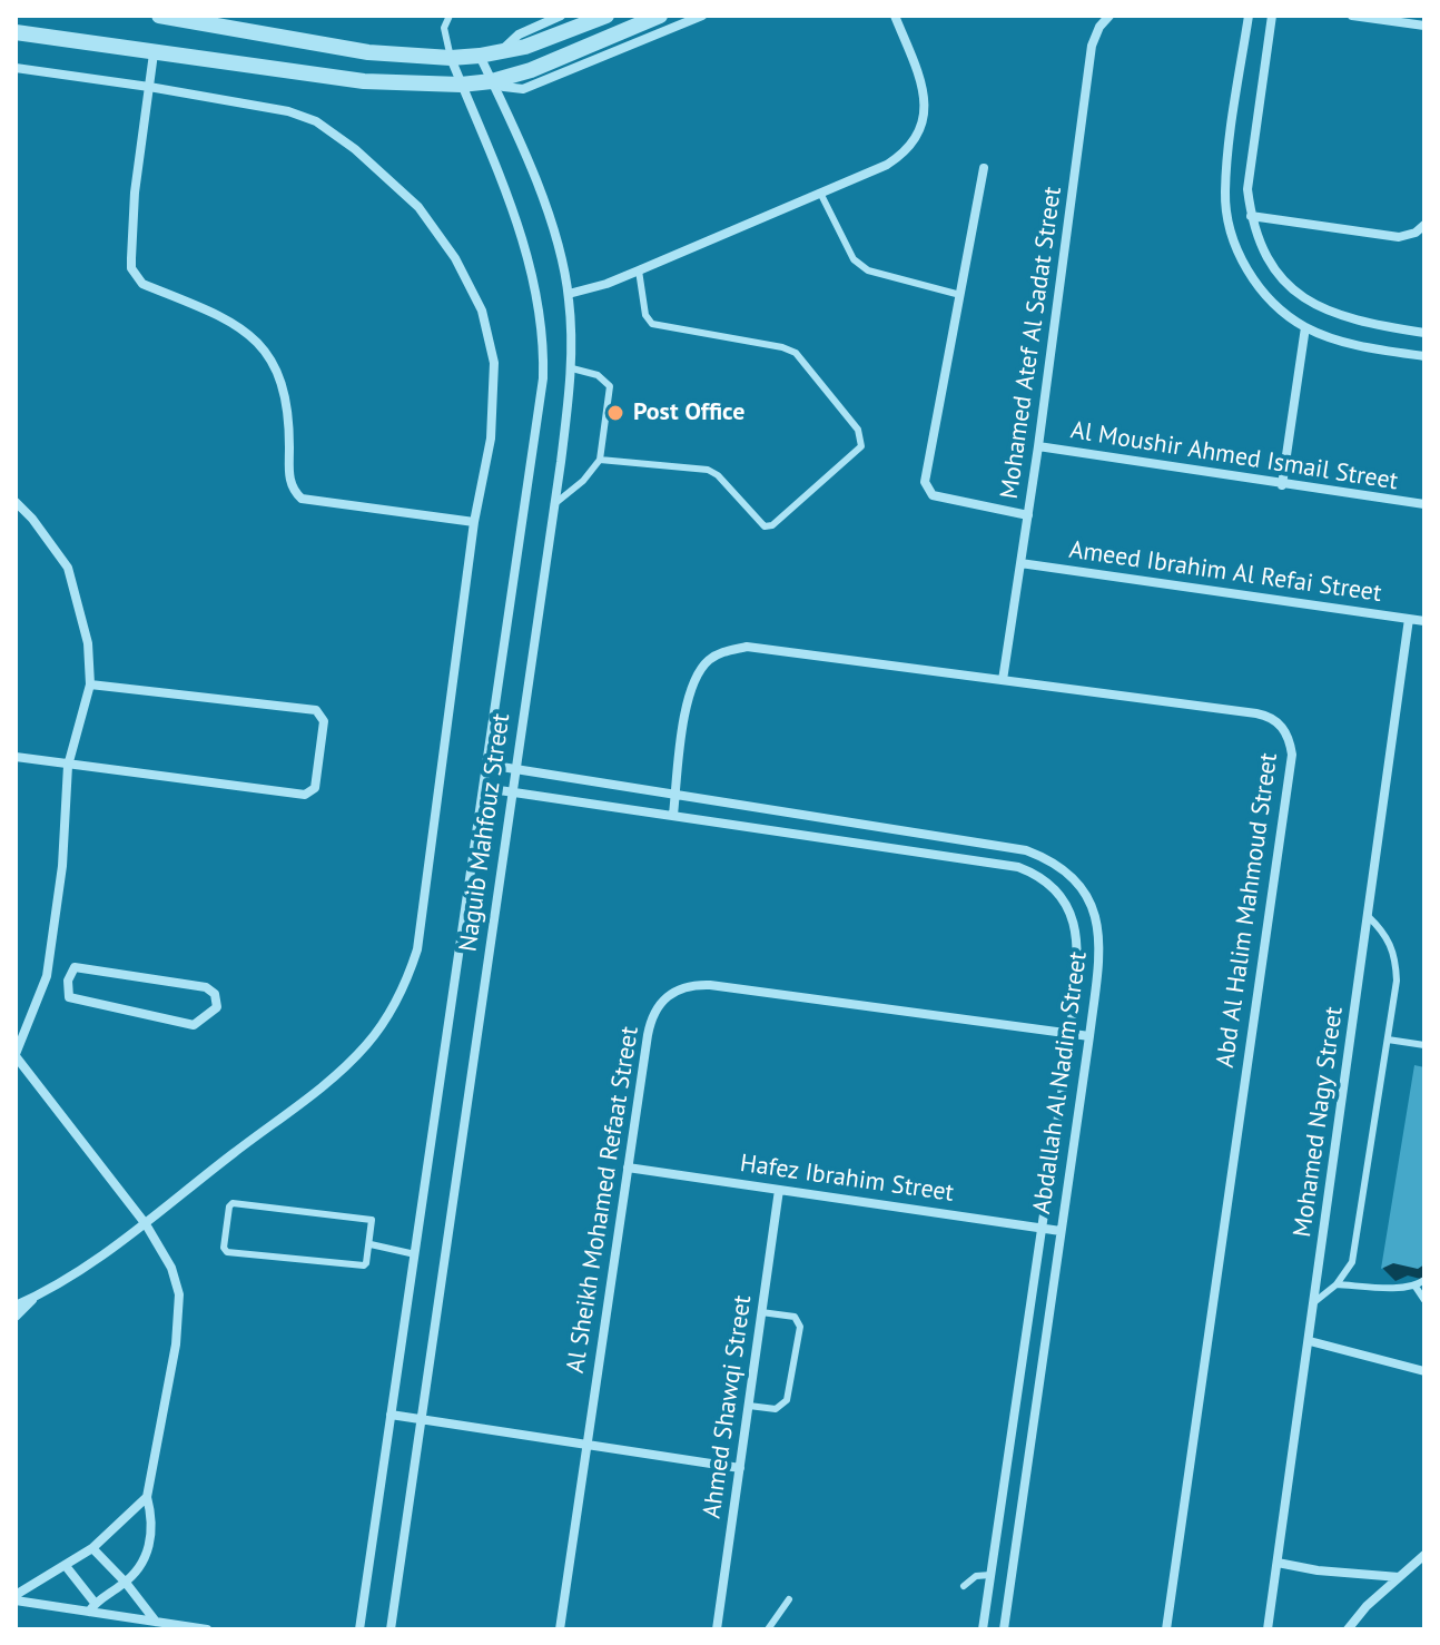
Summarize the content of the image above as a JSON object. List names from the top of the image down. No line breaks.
{"streets":{"street":["Mohamed Atef Al Sadat Street","Al Moushir Ahmed Ismail Street","Ameed Ibrahim Al Refai Street","Naguib Mahfouz Street","Abd Al Halim Mahmoud Street","Abdallah Al Nadim Street","Mohamed Nagy Street","Hafez Ibrahim Street","Al Sheikh Mohamed Refaat Street","Ahmed Shawqi Street"]},"crossings":[["Mohamed Atef Al Sadat Street","Al Moushir Ahmed Ismail Street"],["Mohamed Atef Al Sadat Street","Ameed Ibrahim Al Refai Street"],["Mohamed Atef Al Sadat Street","Abd Al Halim Mahmoud Street"],["Ameed Ibrahim Al Refai Street","Mohamed Nagy Street"],["Naguib Mahfouz Street","Abdallah Al Nadim Street"],["Abd Al Halim Mahmoud Street","Abdallah Al Nadim Street"],["Abdallah Al Nadim Street","Hafez Ibrahim Street"],["Abdallah Al Nadim Street","Al Sheikh Mohamed Refaat Street"],["Hafez Ibrahim Street","Al Sheikh Mohamed Refaat Street"],["Hafez Ibrahim Street","Ahmed Shawqi Street"]],"places":["Post Office"]}
